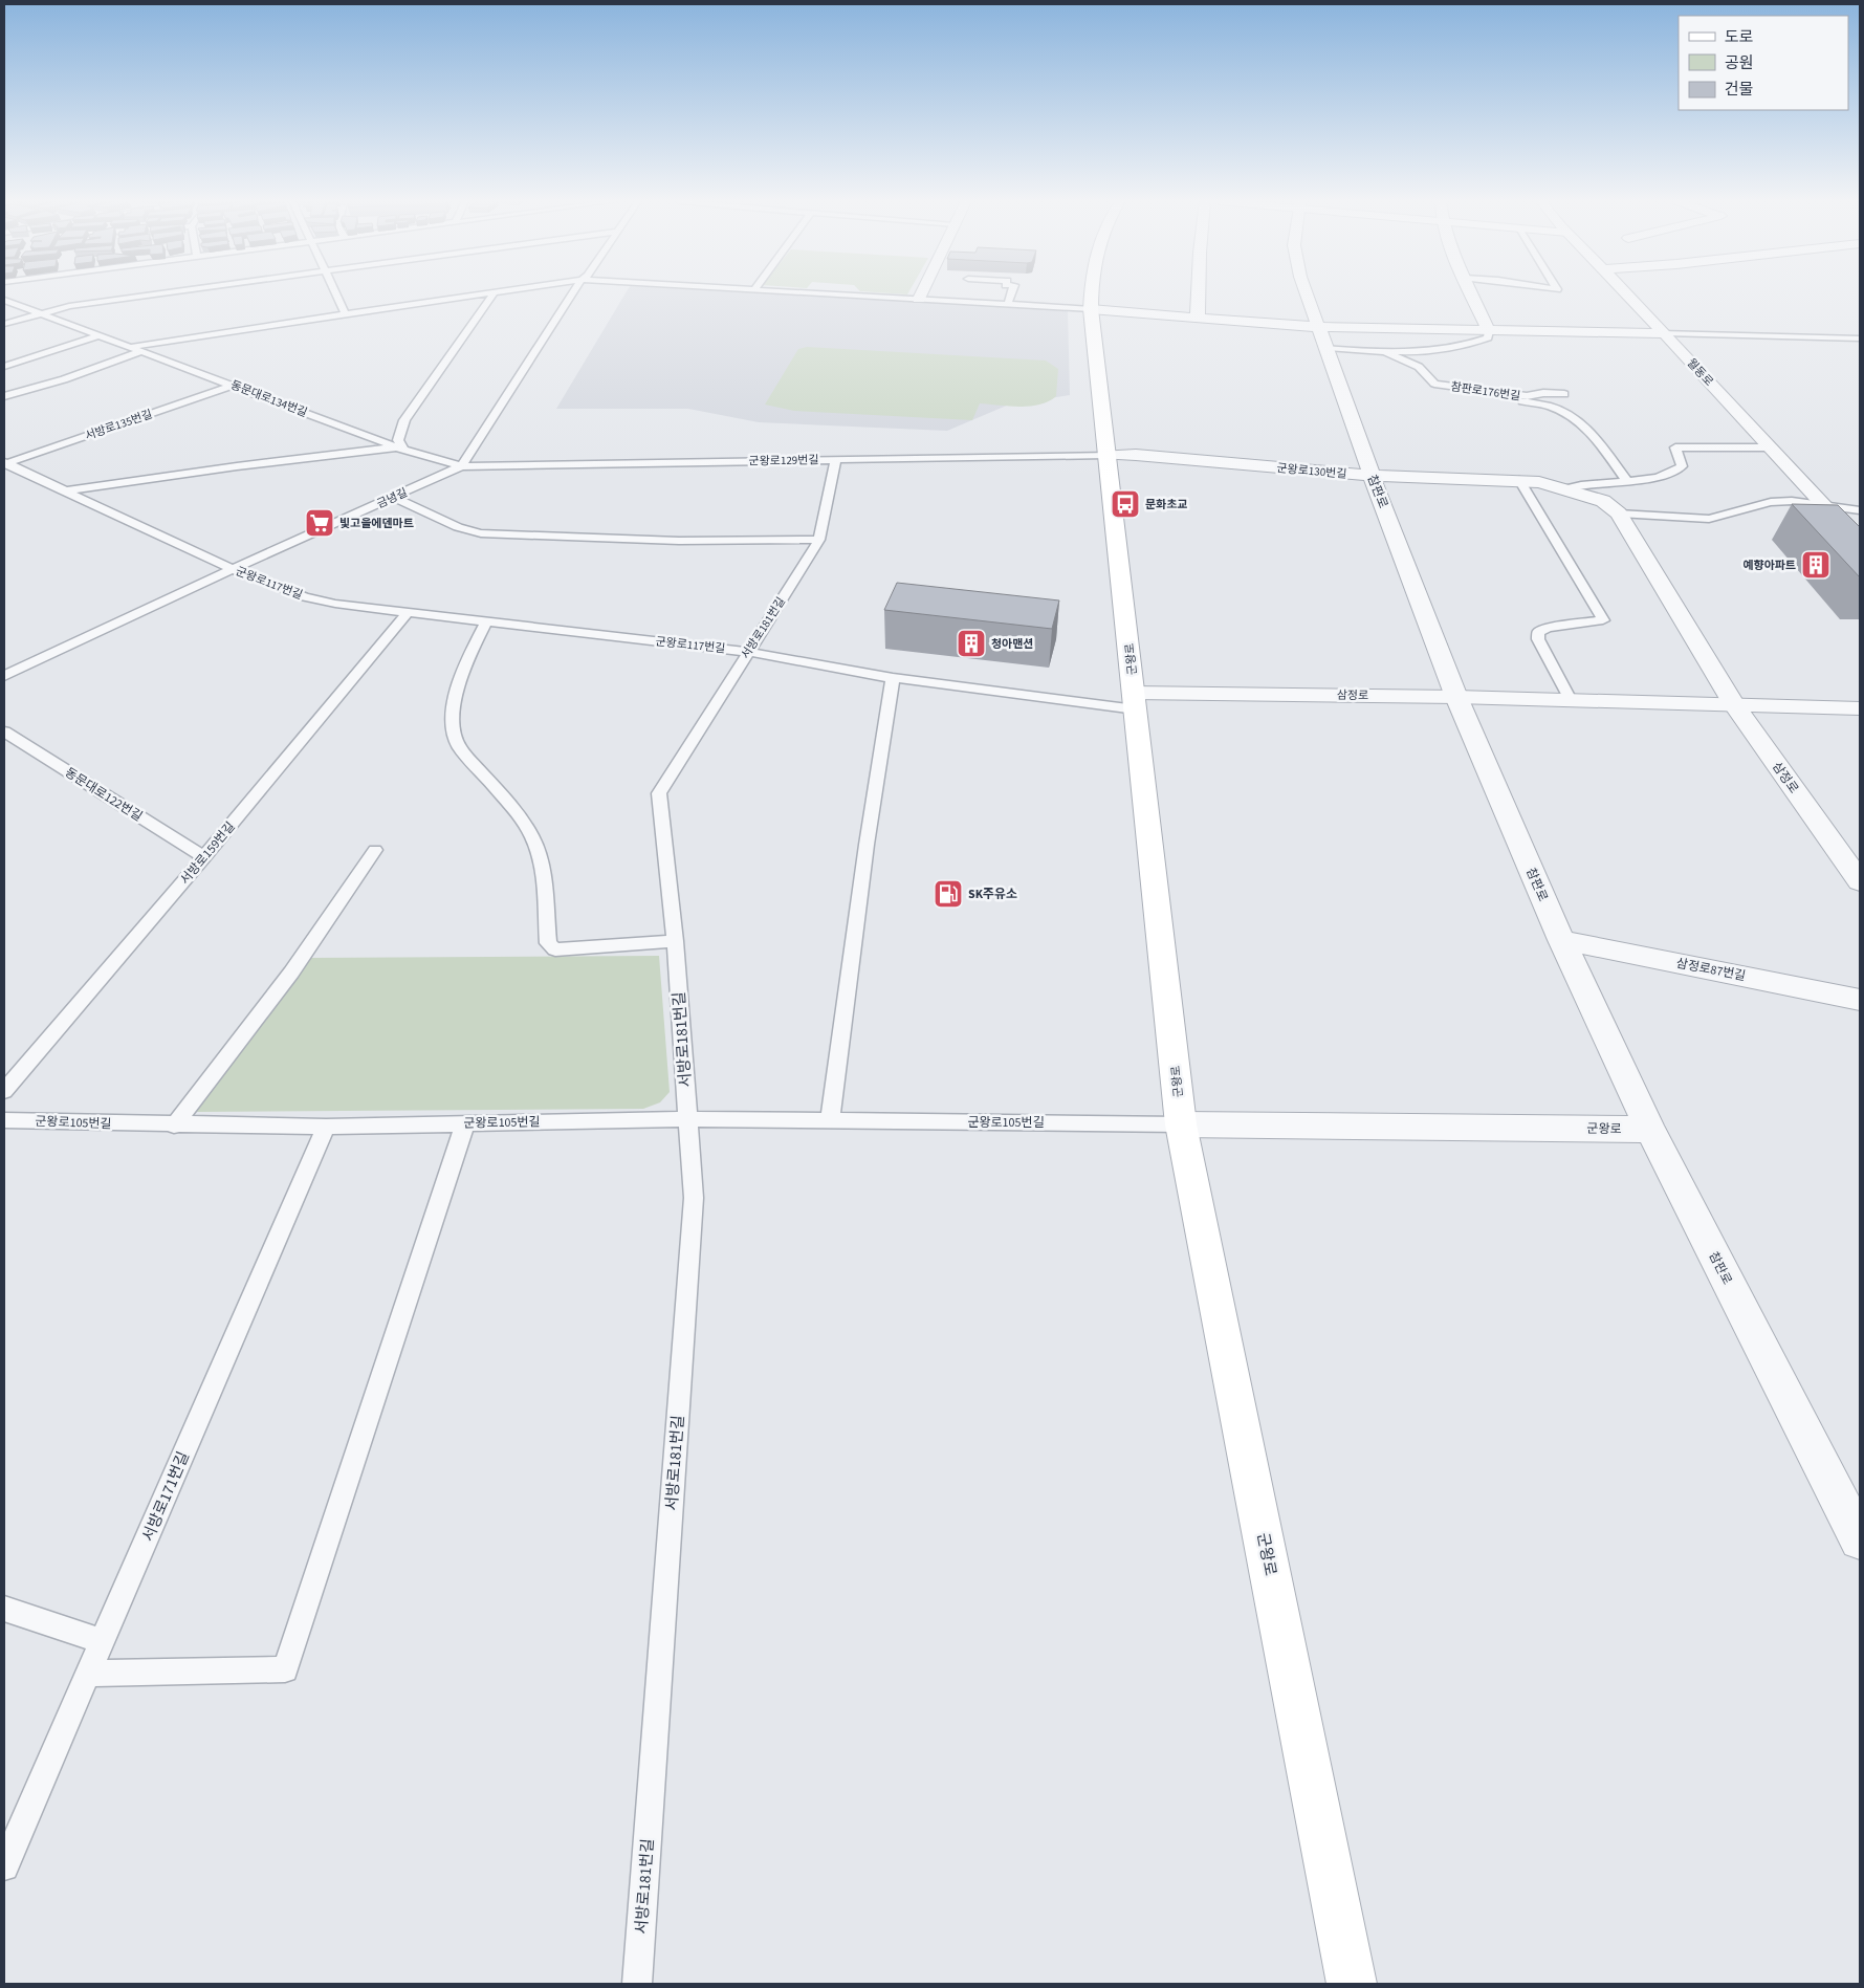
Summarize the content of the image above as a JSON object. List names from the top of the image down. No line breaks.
{"streets":{"main road":["군왕로"],"street":["월동로","군왕로130번길","참판로","삼정로","삼정로87번길"],"lane":["참판로176번길","동문대로134번길","서방로135번길","군왕로129번길","금녕길","군왕로117번길","서방로181번길","동문대로122번길","서방로159번길","군왕로105번길","서방로171번길"]},"crossings":[["참판로176번길","참판로"],["동문대로134번길","서방로135번길"],["동문대로134번길","군왕로129번길"],["동문대로134번길","금녕길"],["동문대로134번길","군왕로117번길"],["서방로135번길","군왕로117번길"],["군왕로129번길","군왕로130번길"],["군왕로129번길","금녕길"],["군왕로129번길","서방로181번길"],["군왕로129번길","군왕로"],["군왕로130번길","참판로"],["군왕로130번길","군왕로"],["군왕로130번길","삼정로"],["참판로","군왕로"],["참판로","삼정로"],["참판로","삼정로87번길"],["금녕길","군왕로117번길"],["군왕로117번길","서방로181번길"],["군왕로117번길","군왕로"],["군왕로117번길","삼정로"],["군왕로117번길","서방로159번길"],["서방로181번길","군왕로105번길"],["군왕로","삼정로"],["군왕로","군왕로105번길"],["동문대로122번길","서방로159번길"],["군왕로105번길","서방로171번길"]],"places":{"bus stop":["문화초교"],"supermarket":["빛고을에덴마트"],"building":["예향아파트","청아맨션"],"fuel station":["SK주유소"]},"legend":["도로","공원","건물"]}
